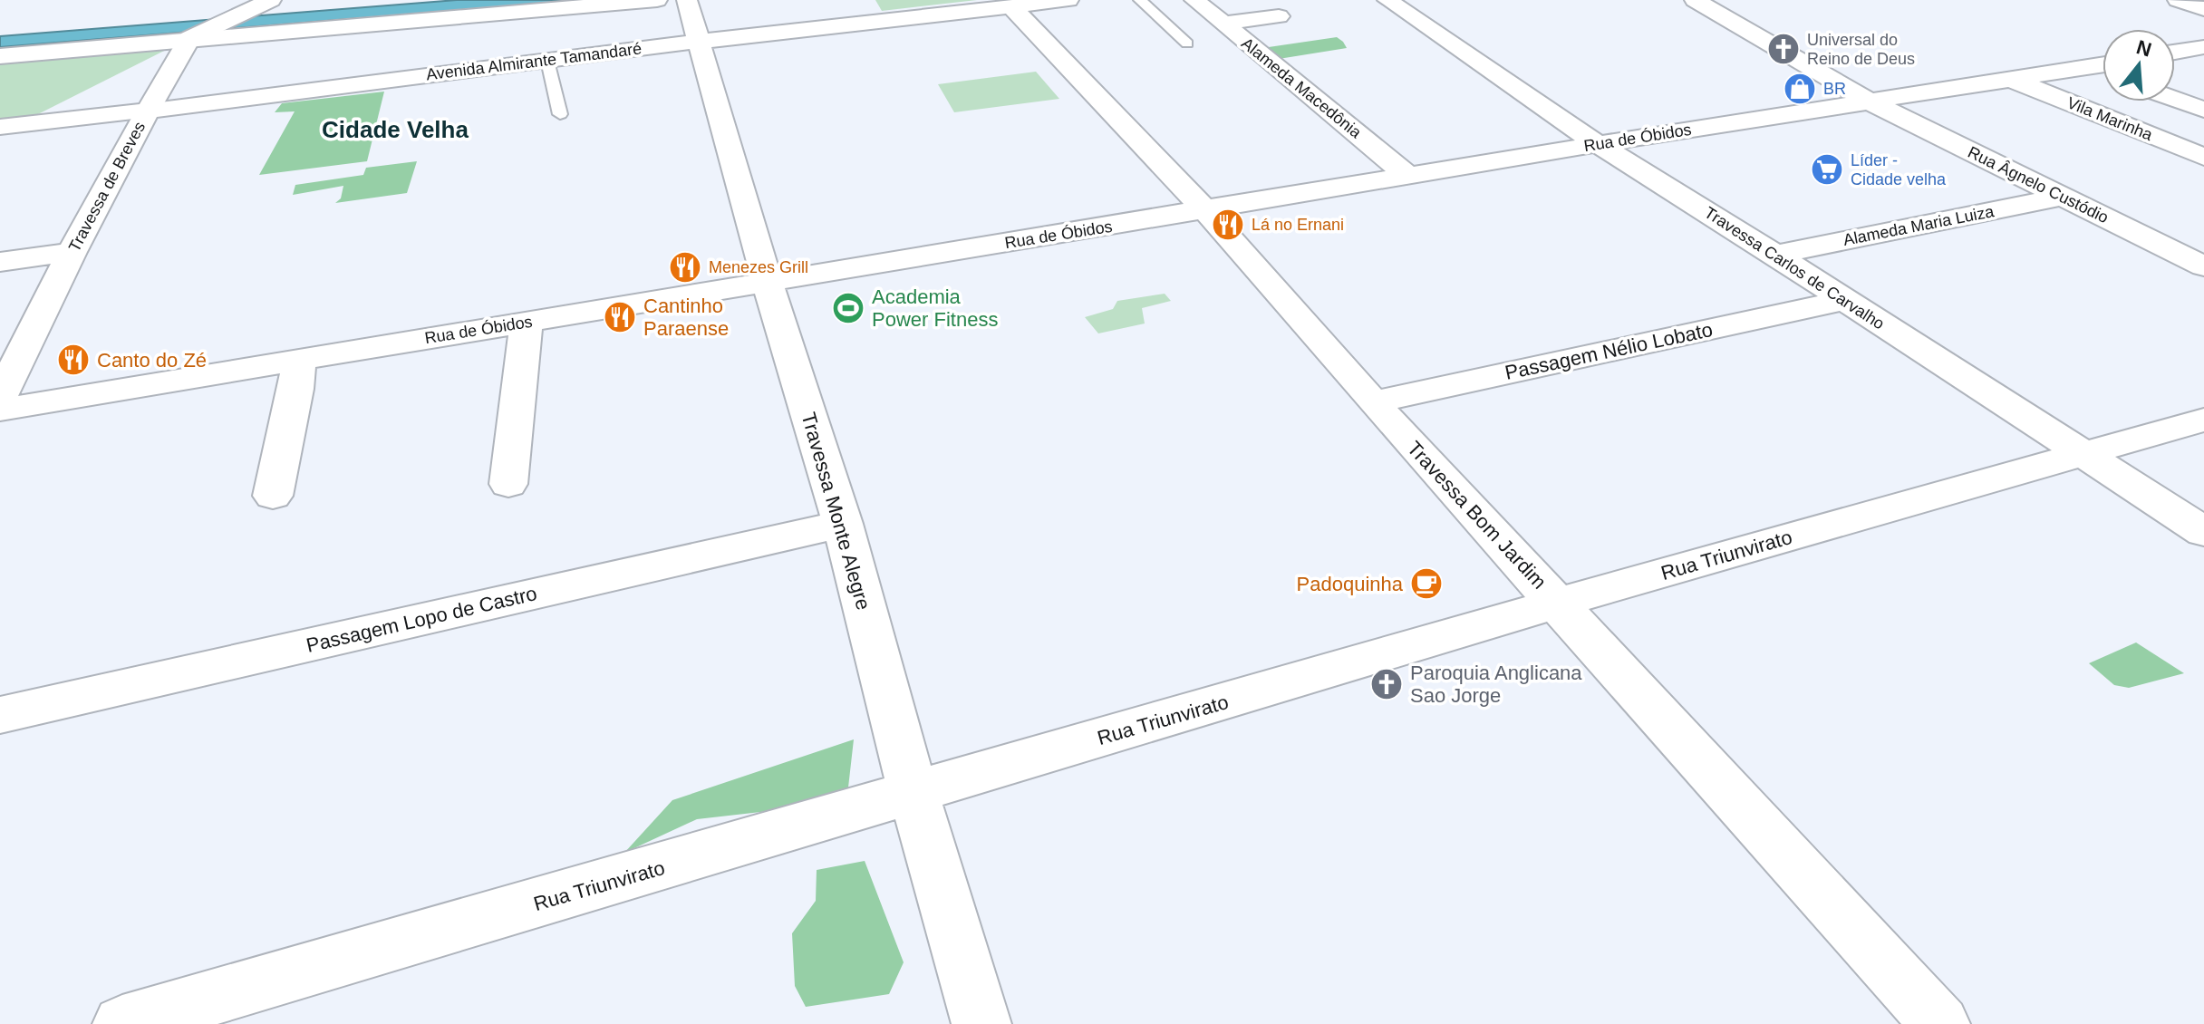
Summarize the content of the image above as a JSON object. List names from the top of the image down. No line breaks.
{"streets":{"street":["Avenida Almirante Tamandaré","Alameda Macedônia","Vila Marinha","Rua de Óbidos","Rua Âgnelo Custódio","Travessa de Breves","Alameda Maria Luiza","Travessa Carlos de Carvalho","Passagem Nélio Lobato","Travessa Monte Alegre","Travessa Bom Jardim","Rua Triunvirato","Passagem Lopo de Castro"]},"crossings":[["Avenida Almirante Tamandaré","Travessa de Breves"],["Avenida Almirante Tamandaré","Travessa Monte Alegre"],["Avenida Almirante Tamandaré","Travessa Bom Jardim"],["Alameda Macedônia","Rua de Óbidos"],["Vila Marinha","Rua de Óbidos"],["Rua de Óbidos","Rua Âgnelo Custódio"],["Rua de Óbidos","Travessa Carlos de Carvalho"],["Rua de Óbidos","Travessa Monte Alegre"],["Rua de Óbidos","Travessa Bom Jardim"],["Rua Âgnelo Custódio","Alameda Maria Luiza"],["Alameda Maria Luiza","Travessa Carlos de Carvalho"],["Travessa Carlos de Carvalho","Passagem Nélio Lobato"],["Travessa Carlos de Carvalho","Rua Triunvirato"],["Passagem Nélio Lobato","Travessa Bom Jardim"],["Travessa Monte Alegre","Rua Triunvirato"],["Travessa Monte Alegre","Passagem Lopo de Castro"],["Travessa Bom Jardim","Rua Triunvirato"]],"districts":["Cidade Velha"],"places":{"church":["Universal do Reino de Deus","Paroquia Anglicana Sao Jorge"],"shop":["BR"],"supermarket":["Líder - Cidade velha"],"restaurant":["Lá no Ernani","Menezes Grill","Cantinho Paraense","Canto do Zé"],"sports":["Academia Power Fitness"],"cafe":["Padoquinha"]},"north":"top"}
